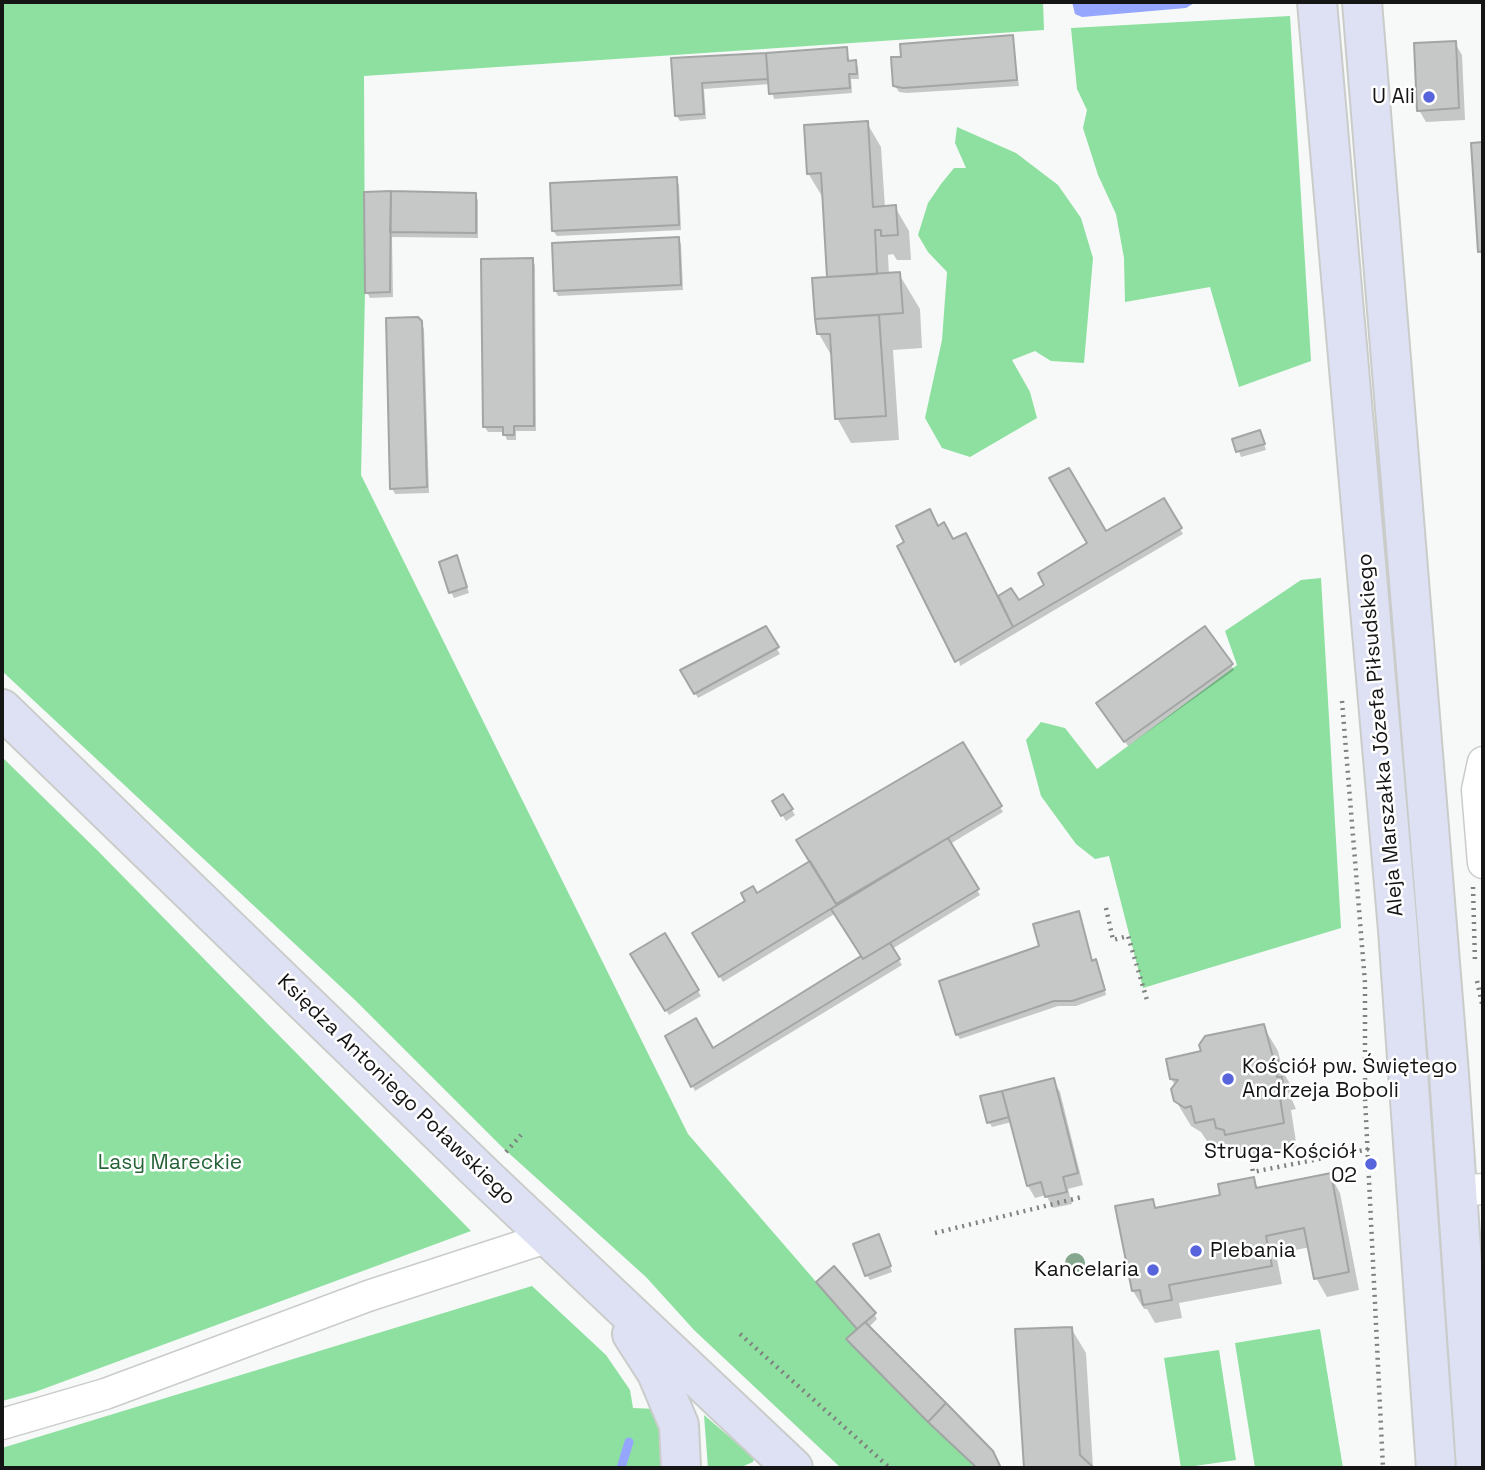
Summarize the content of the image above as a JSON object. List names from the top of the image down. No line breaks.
{"streets":{"main road":["Aleja Marszałka Józefa Piłsudskiego","Księdza Antoniego Poławskiego"]},"parks":["Lasy Mareckie"],"places":["U Ali","Kościół pw. Świętego Andrzeja Boboli","Struga-Kościół 02","Plebania","Kancelaria"]}
